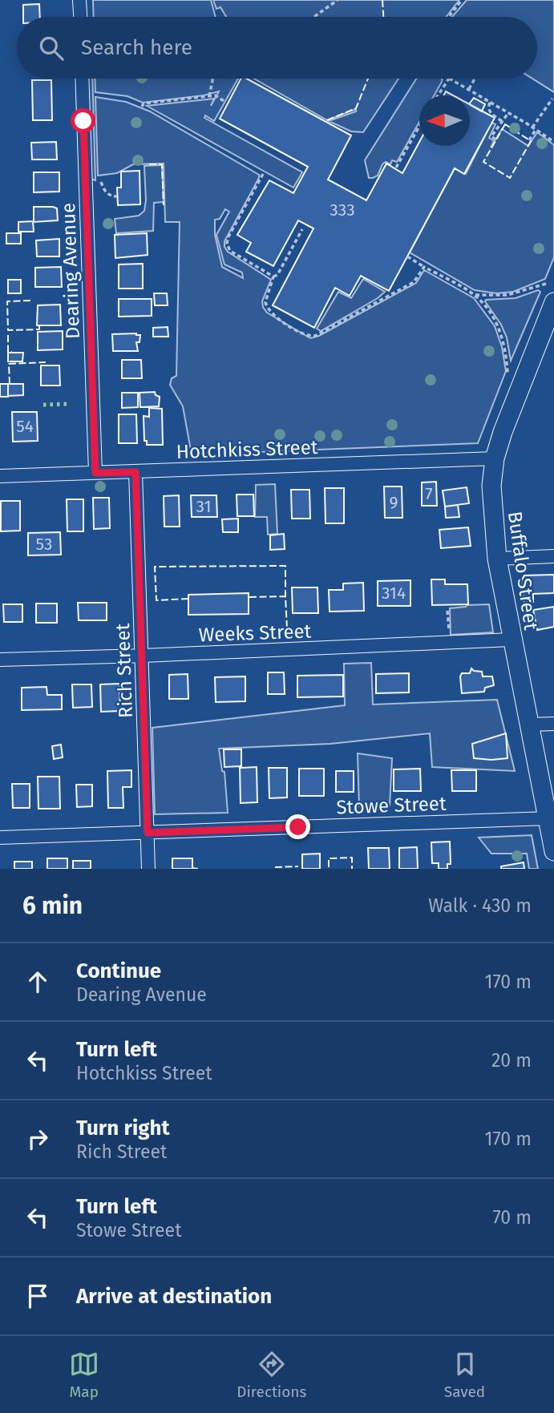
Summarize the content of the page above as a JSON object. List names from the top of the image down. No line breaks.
{"streets":{"street":["Dearing Avenue","Hotchkiss Street","Buffalo Street","Weeks Street","Rich Street","Stowe Street"]},"crossings":[["Dearing Avenue","Hotchkiss Street"],["Hotchkiss Street","Buffalo Street"],["Hotchkiss Street","Rich Street"],["Buffalo Street","Weeks Street"],["Buffalo Street","Stowe Street"],["Weeks Street","Rich Street"],["Rich Street","Stowe Street"]],"house_numbers":["333","54","7","9","31","53","314"],"north":"left","page":{"search":"Search here","heading":["6 min","Walk · 430 m"],"list":[["Continue","Dearing Avenue","170 m"],["Turn left","Hotchkiss Street","20 m"],["Turn right","Rich Street","170 m"],["Turn left","Stowe Street","70 m"],"Arrive at destination"],"nav":["Map","Directions","Saved"]}}
